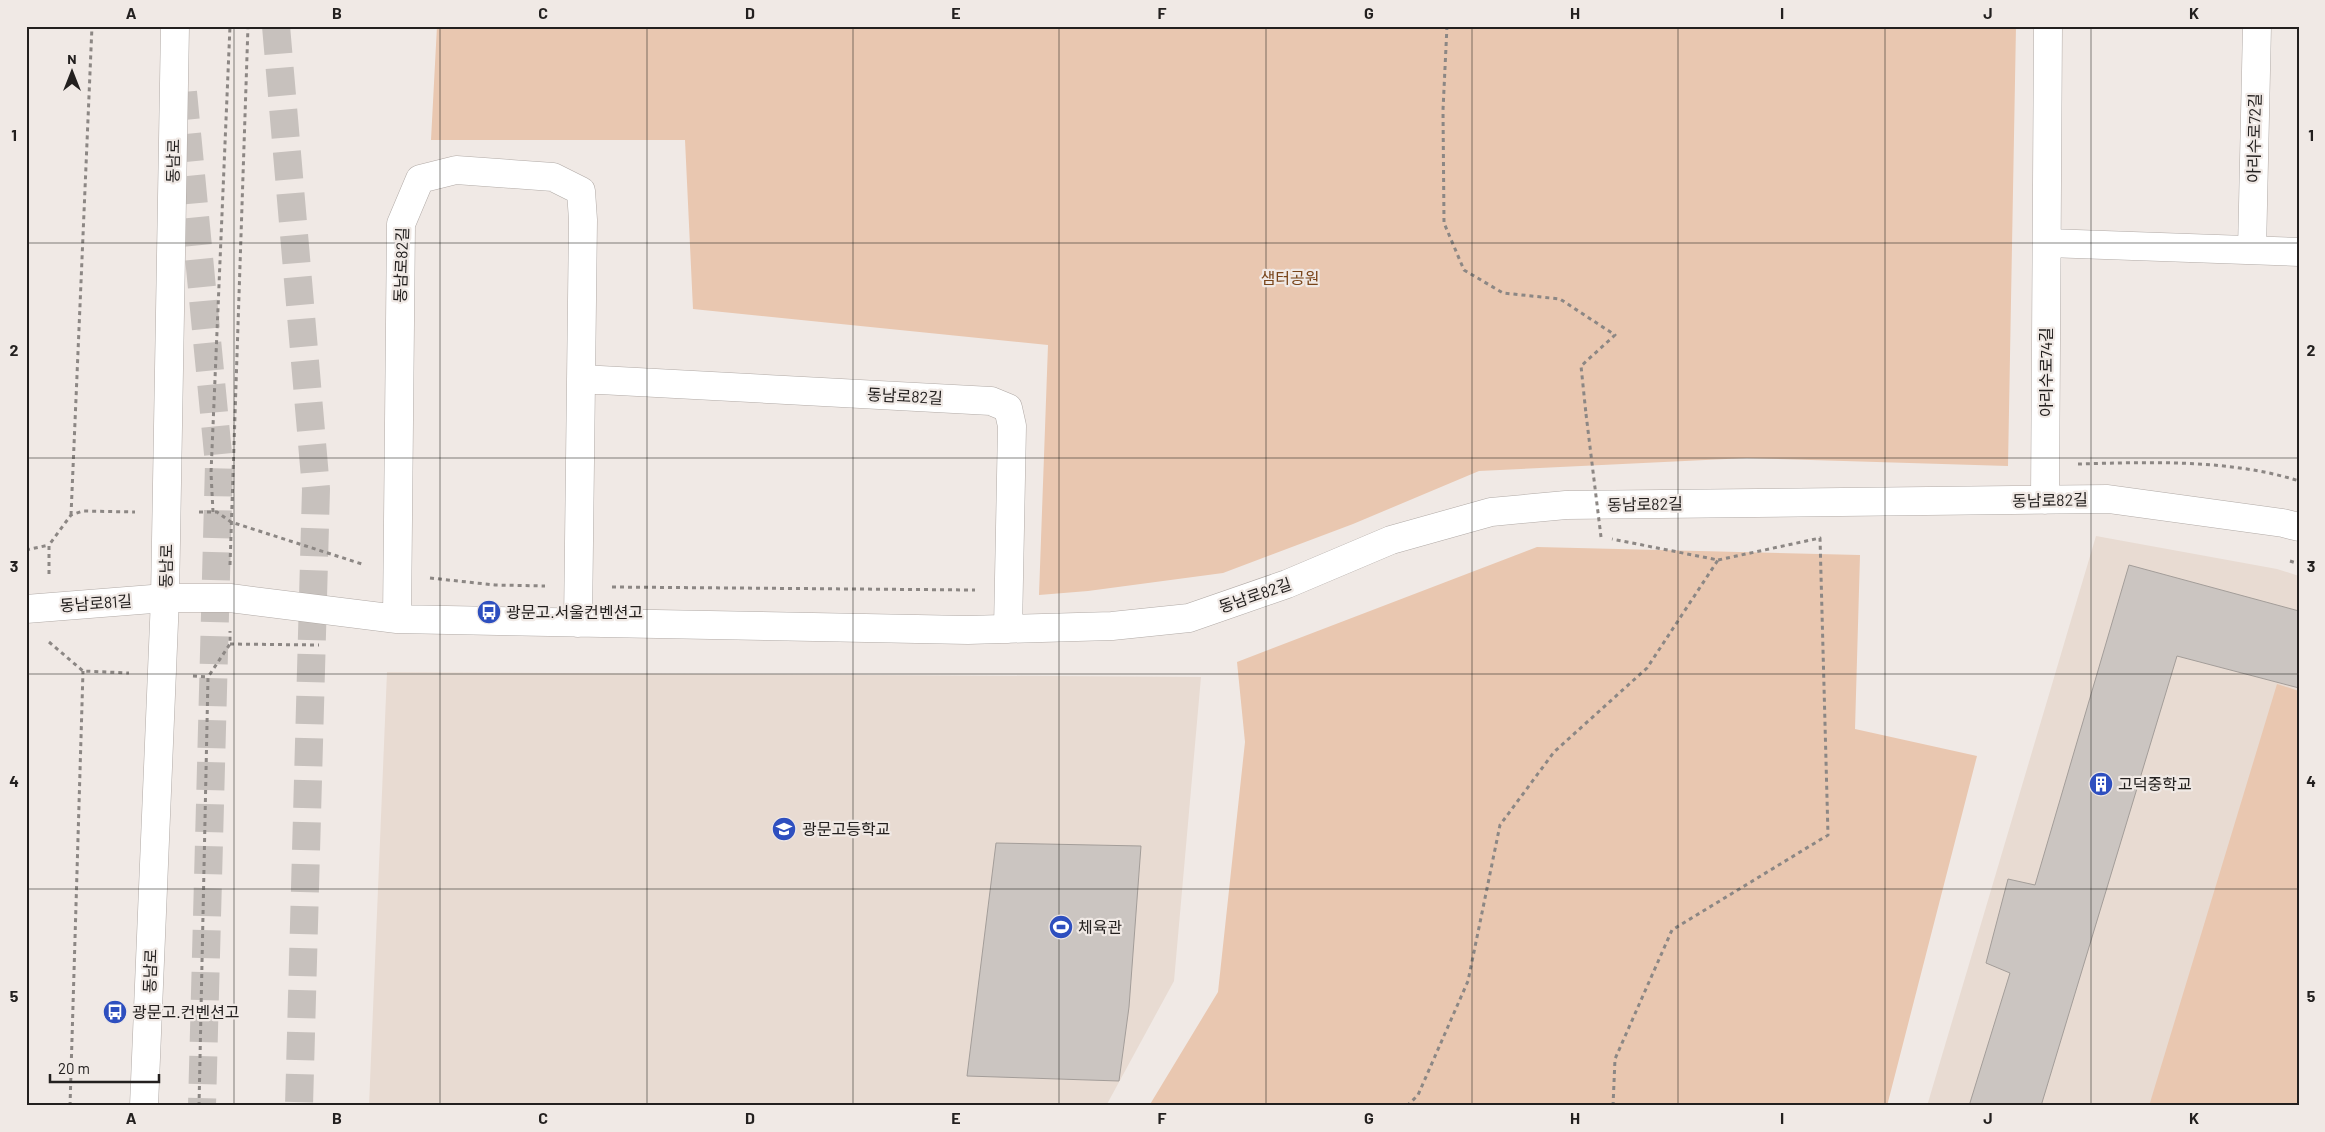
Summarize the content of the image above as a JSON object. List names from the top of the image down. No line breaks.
{"streets":{"street":["아리수로72길","동남로","동남로82길","아리수로74길","동남로81길"]},"crossings":[["동남로","동남로82길"],["동남로","동남로81길"],["동남로82길","아리수로74길"],["동남로82길","동남로81길"]],"parks":["샘터공원"],"places":{"bus stop":["광문고.서울컨벤션고","광문고.컨벤션고"],"building":["고덕중학교"],"school or university":["광문고등학교"],"sports":["체육관"]},"scale_bar":"20 m","north":"top","grid":{"columns":["A","B","C","D","E","F","G","H","I","J","K"],"rows":["1","2","3","4","5"]}}
